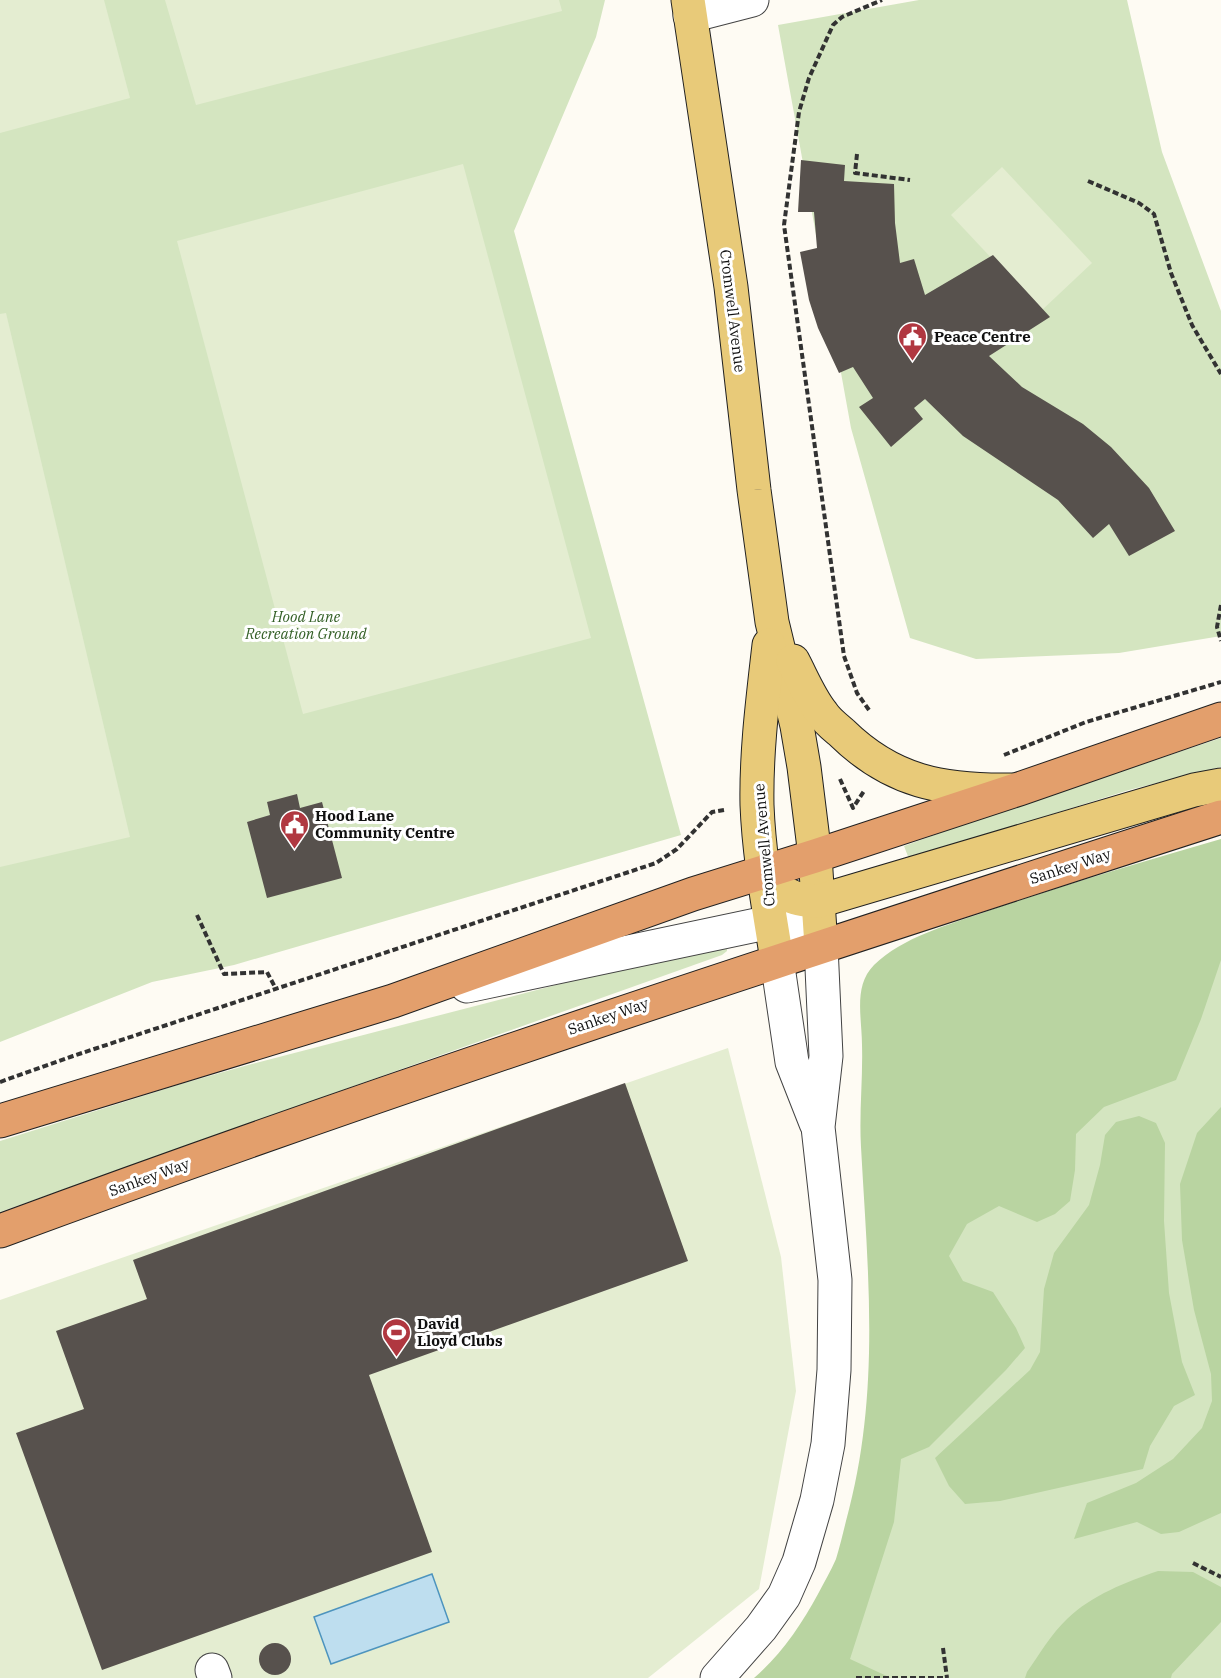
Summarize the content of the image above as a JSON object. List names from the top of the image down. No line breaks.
{"streets":{"highway":["Sankey Way"],"main road":["Cromwell Avenue"]},"crossings":[["Cromwell Avenue","Sankey Way"]],"parks":["Hood Lane Recreation Ground"],"places":{"public building":["Peace Centre","Hood Lane Community Centre"],"sports":["David Lloyd Clubs"]}}
